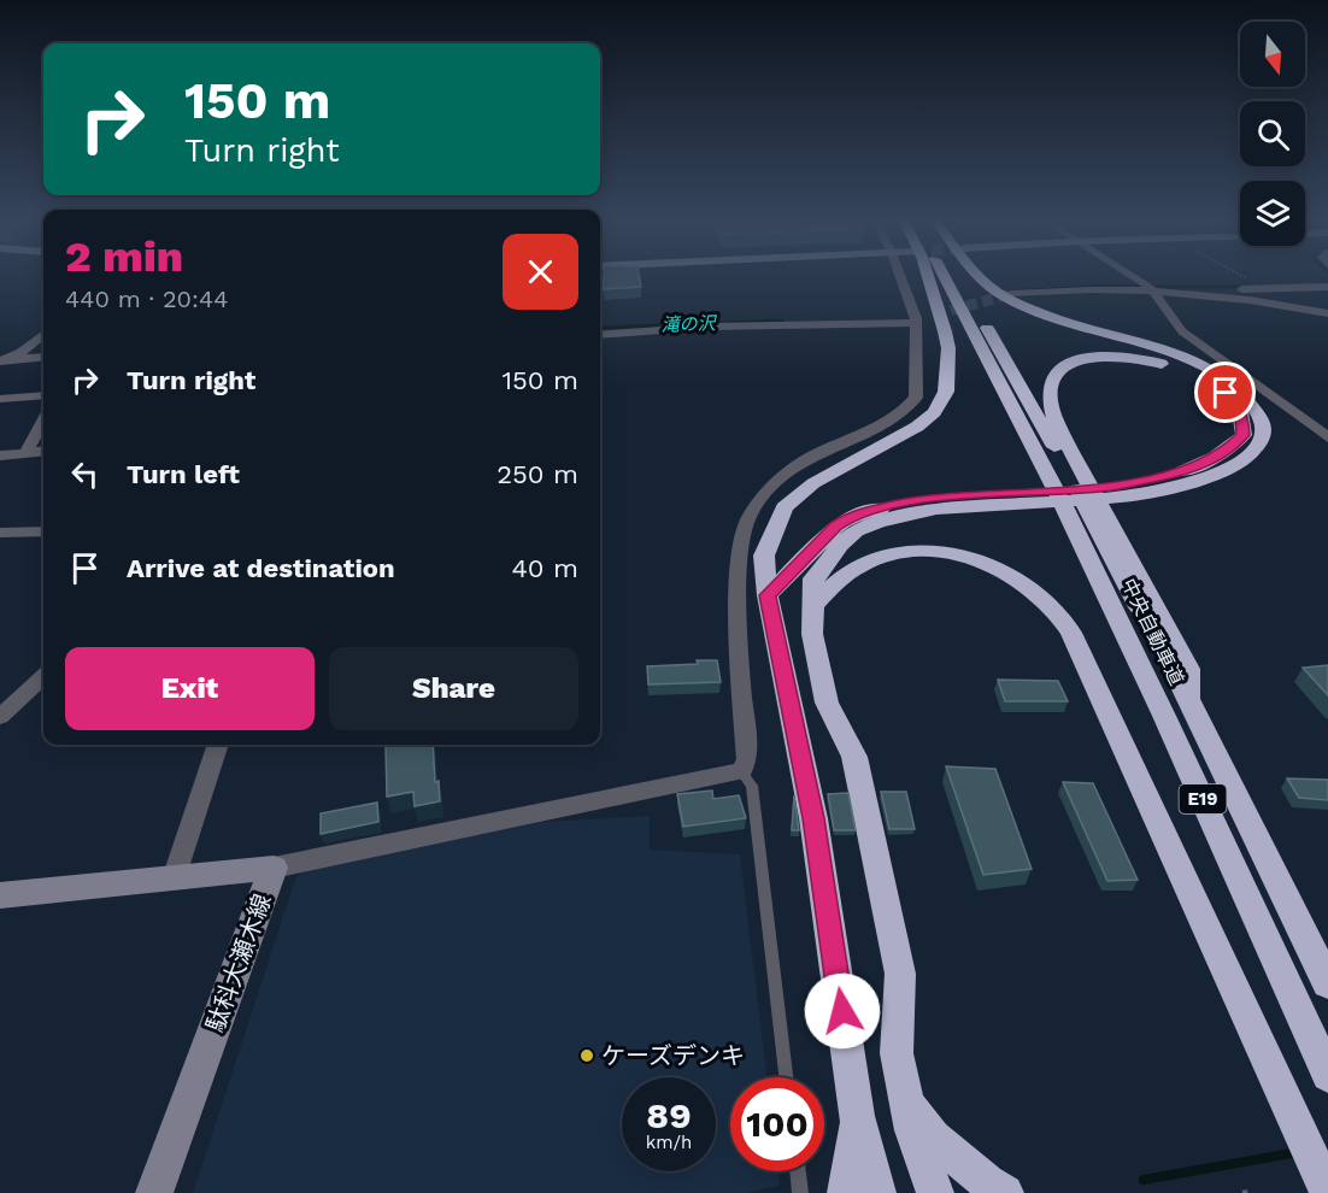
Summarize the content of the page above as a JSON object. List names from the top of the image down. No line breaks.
{"streets":{"highway":["中央自動車道","E19"],"street":["駄科大瀬木線"]},"water":["滝の沢"],"places":["ケーズデンキ"],"north":"bottom","page":{"turn":["150 m","Turn right"],"heading":["2 min","440 m · 20:44"],"list":[{"name":"Turn right","value":"150 m"},{"name":"Turn left","value":"250 m"},{"name":"Arrive at destination","value":"40 m"}],"buttons":["Exit","Share"],"speed":"89 km/h","limit":"100"}}
